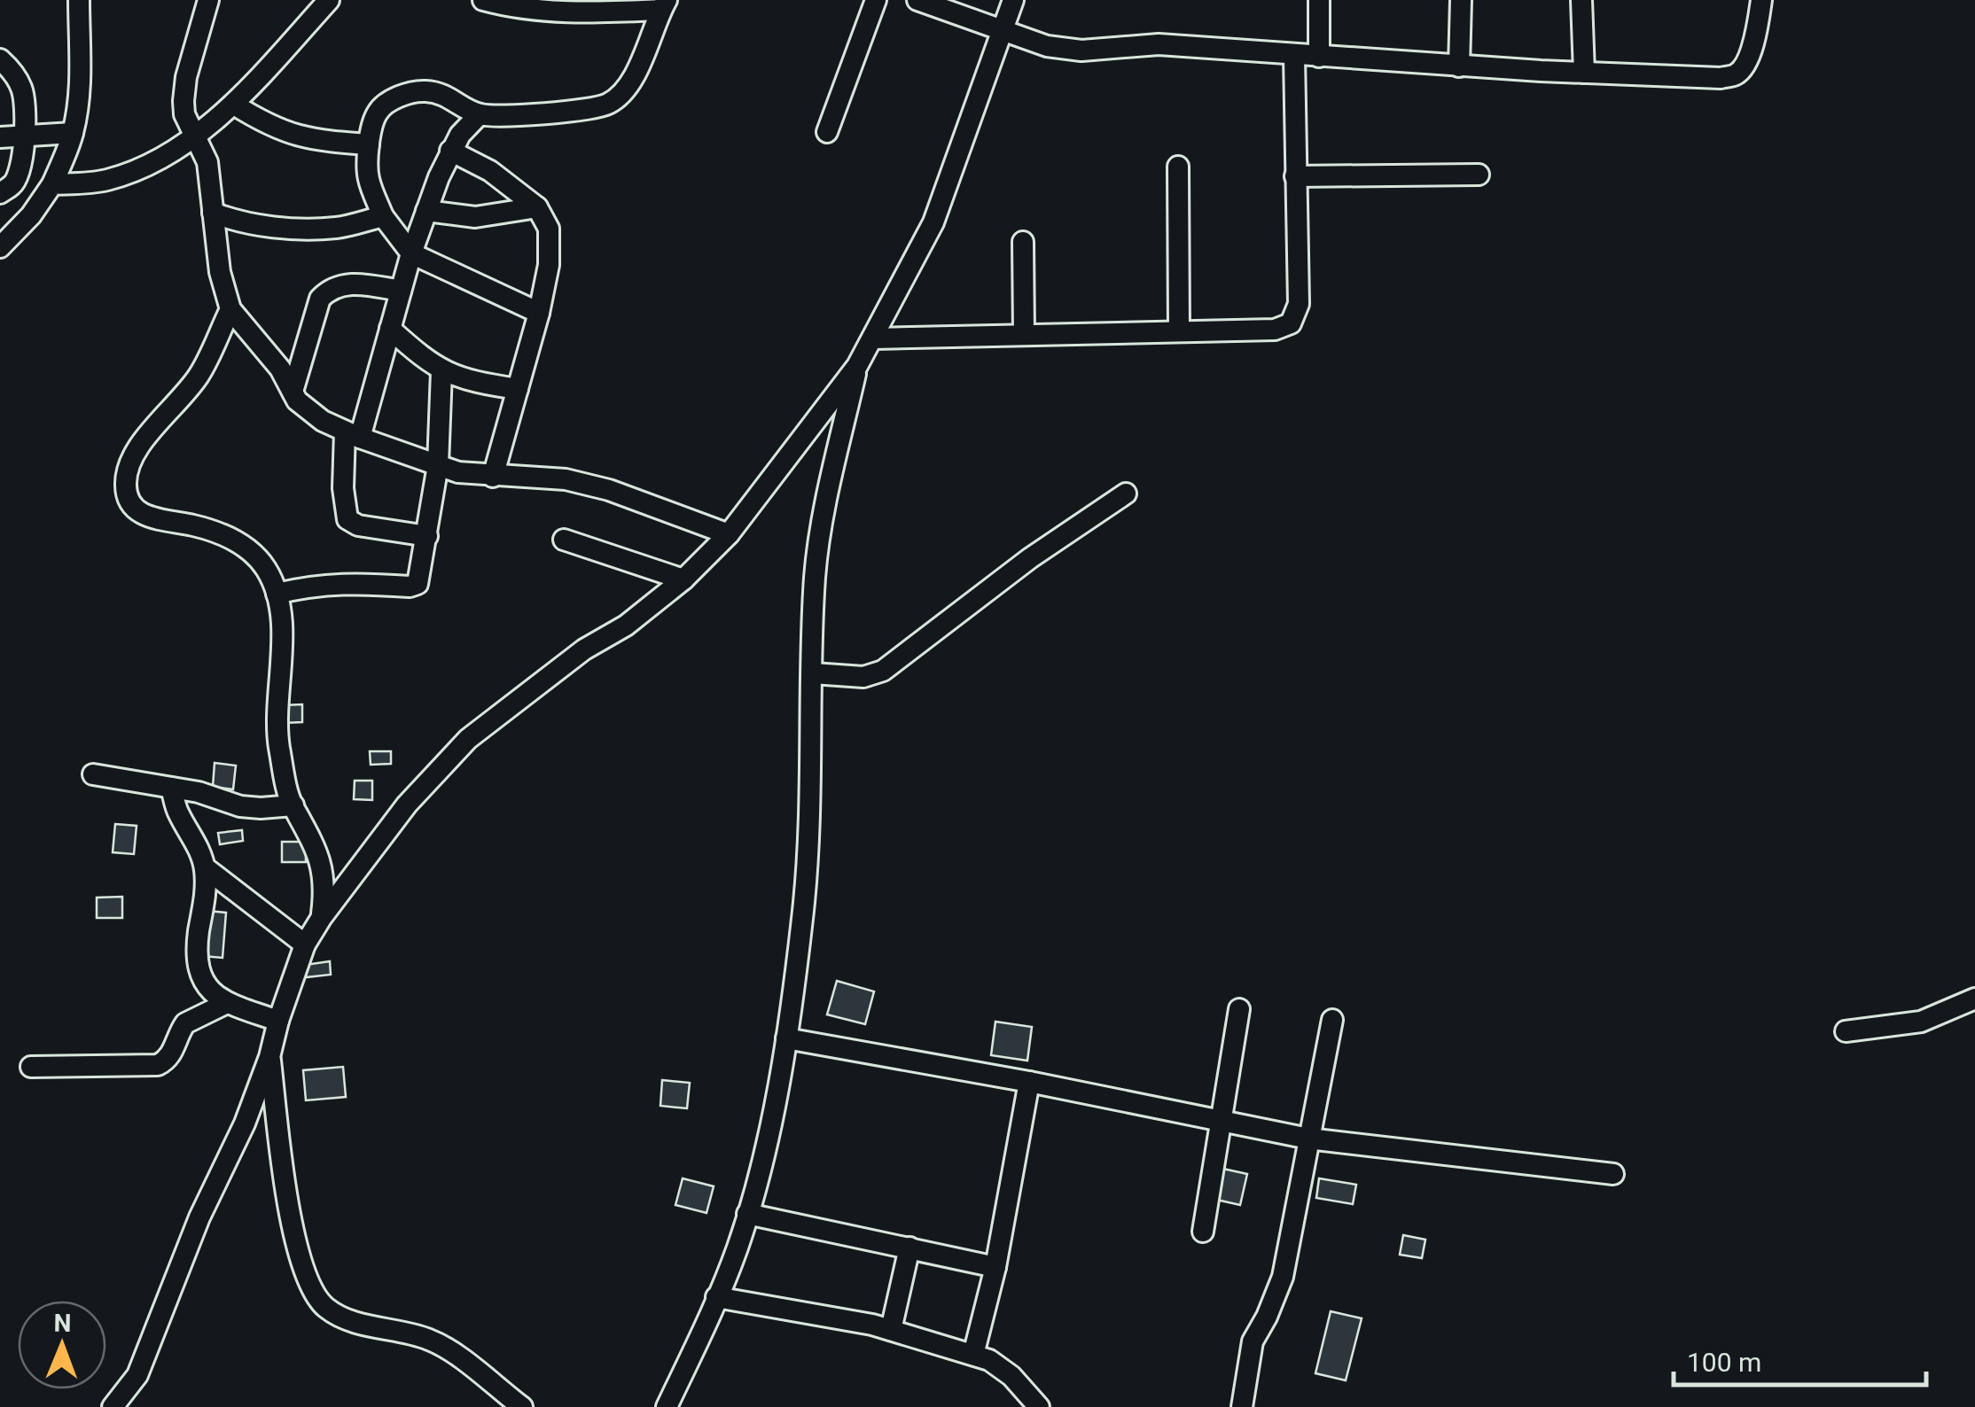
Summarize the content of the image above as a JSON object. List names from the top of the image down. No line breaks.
{"scale_bar":"100 m","north":"top"}
